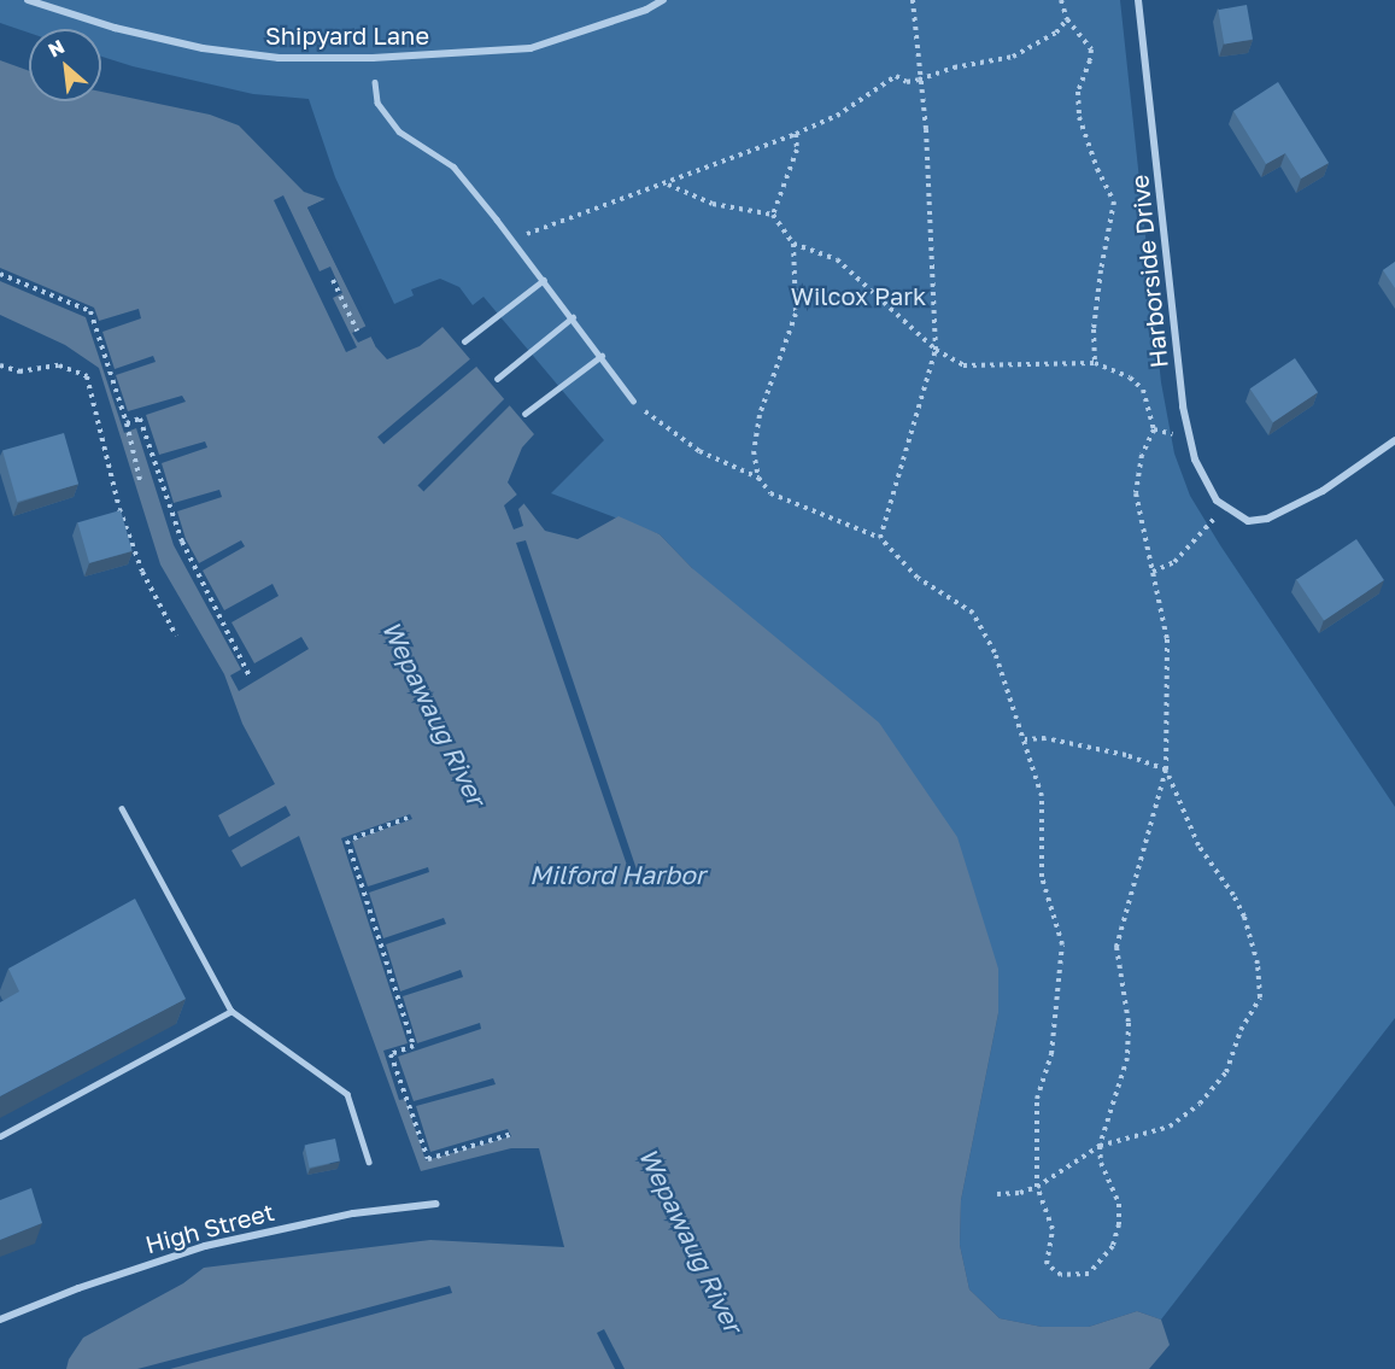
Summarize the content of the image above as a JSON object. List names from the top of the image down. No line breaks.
{"streets":{"street":["Shipyard Lane","Harborside Drive","High Street"]},"water":["Wepawaug River","Milford Harbor"],"parks":["Wilcox Park"],"north":"top left"}
